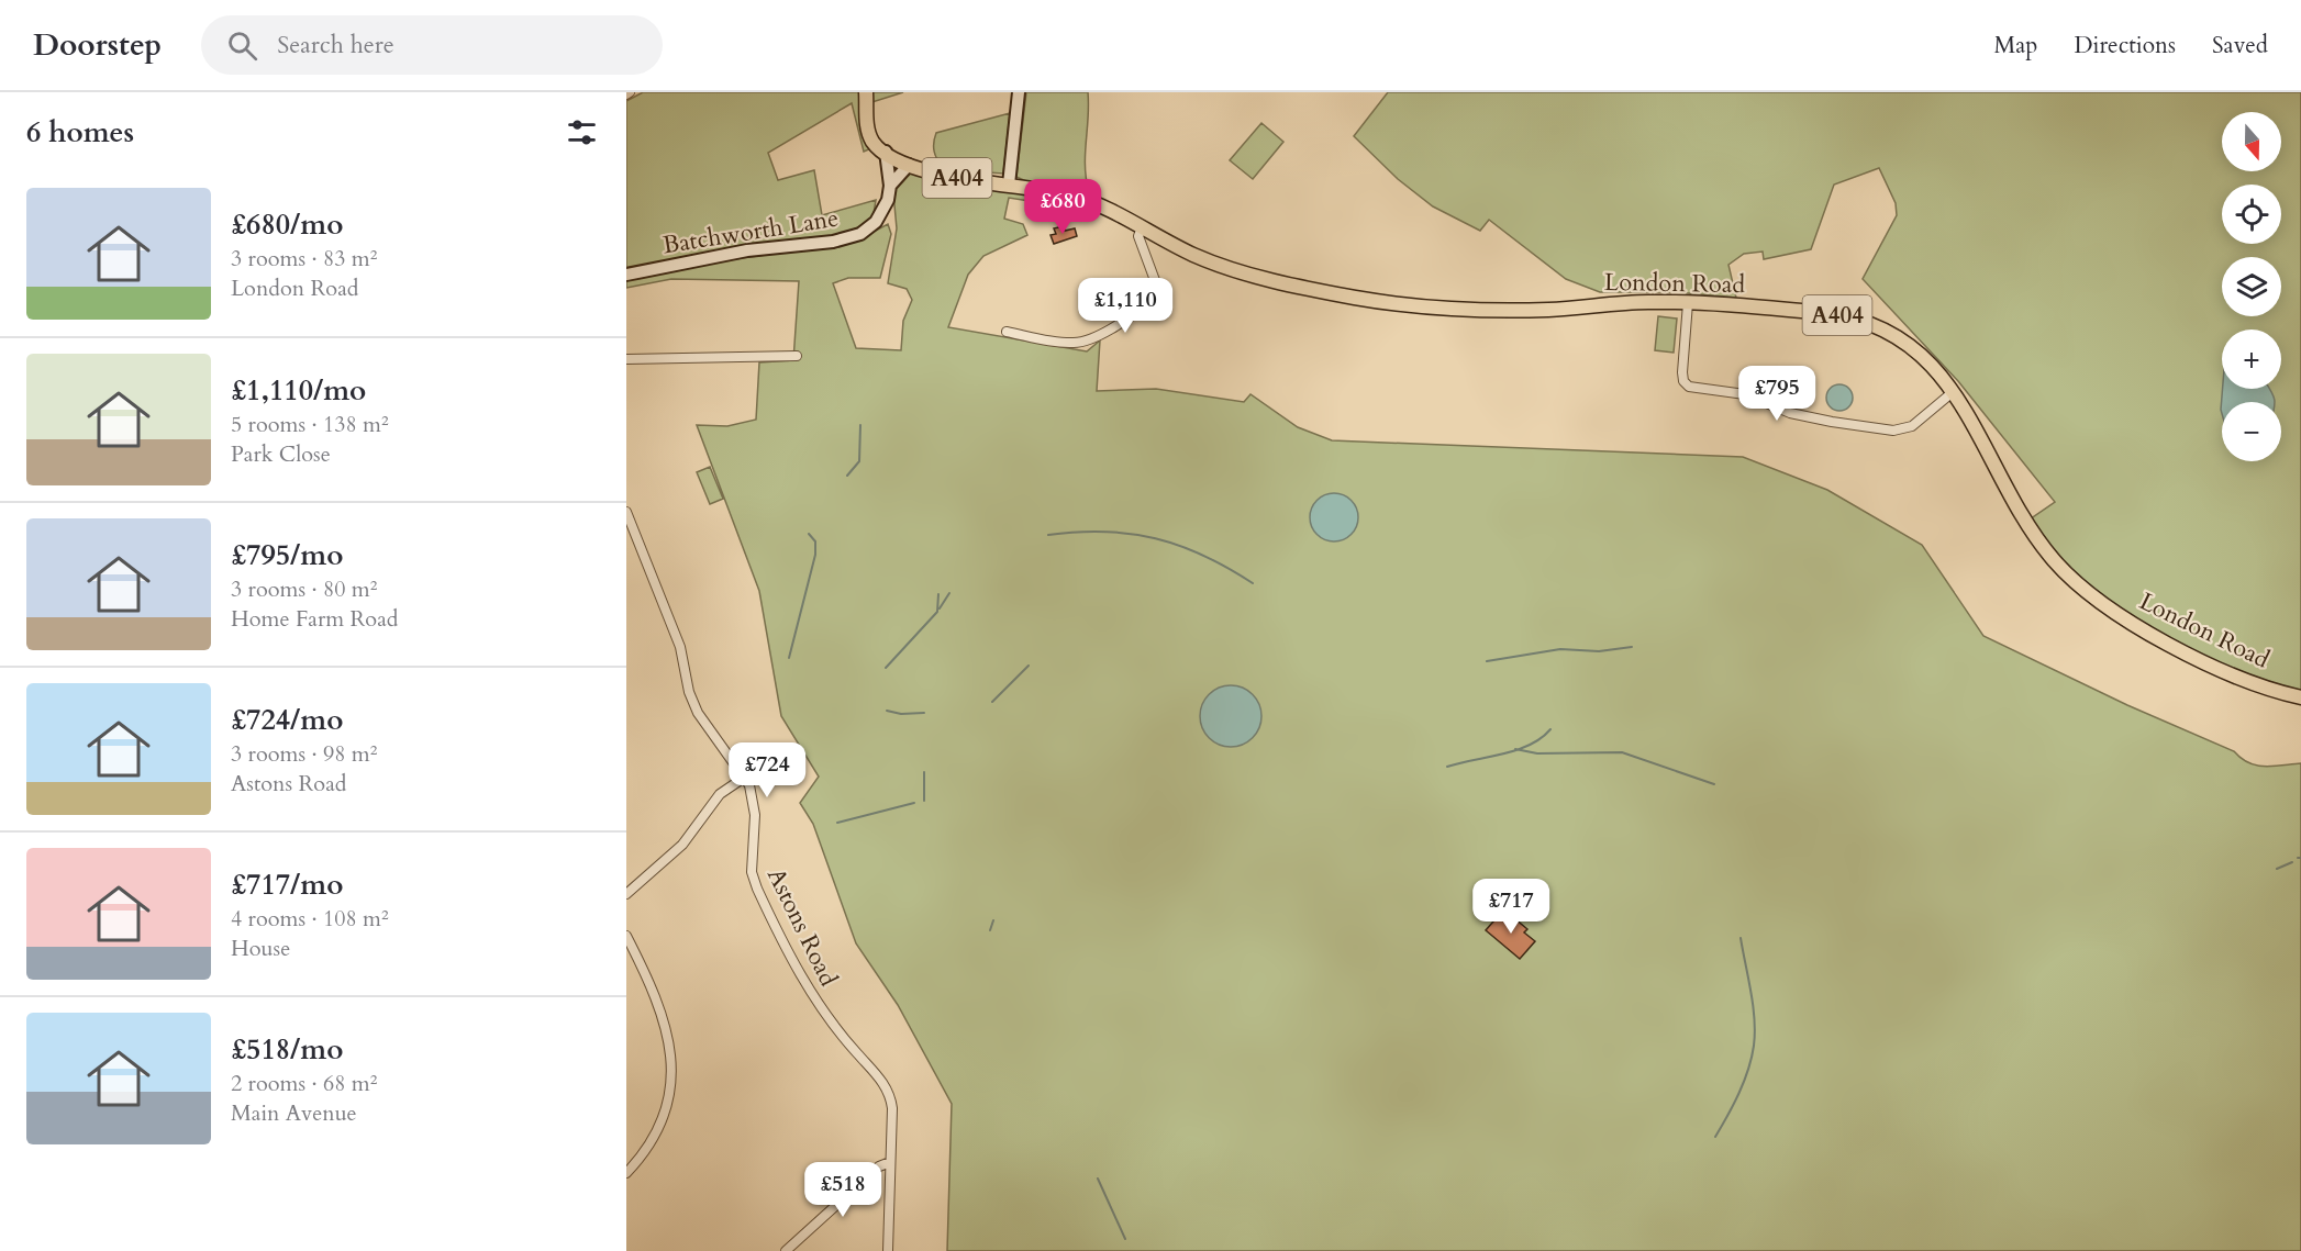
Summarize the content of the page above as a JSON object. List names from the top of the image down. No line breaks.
{"streets":{"main road":["A404","London Road"],"street":["Batchworth Lane","Astons Road"]},"crossings":[["A404","Batchworth Lane"],["A404","London Road"],["Batchworth Lane","London Road"]],"north":"bottom","page":{"header":"Doorstep","search":"Search here","nav":["Map","Directions","Saved"],"heading":"6 homes","map_buttons":["+","−"],"list":[{"name":"£680/mo","note":"3 rooms · 83 m² · London Road"},{"name":"£1,110/mo","note":"5 rooms · 138 m² · Park Close"},{"name":"£795/mo","note":"3 rooms · 80 m² · Home Farm Road"},{"name":"£724/mo","note":"3 rooms · 98 m² · Astons Road"},{"name":"£717/mo","note":"4 rooms · 108 m² · House"},{"name":"£518/mo","note":"2 rooms · 68 m² · Main Avenue"}],"price":["£680","£1,110","£795","£724","£717","£518"]}}
